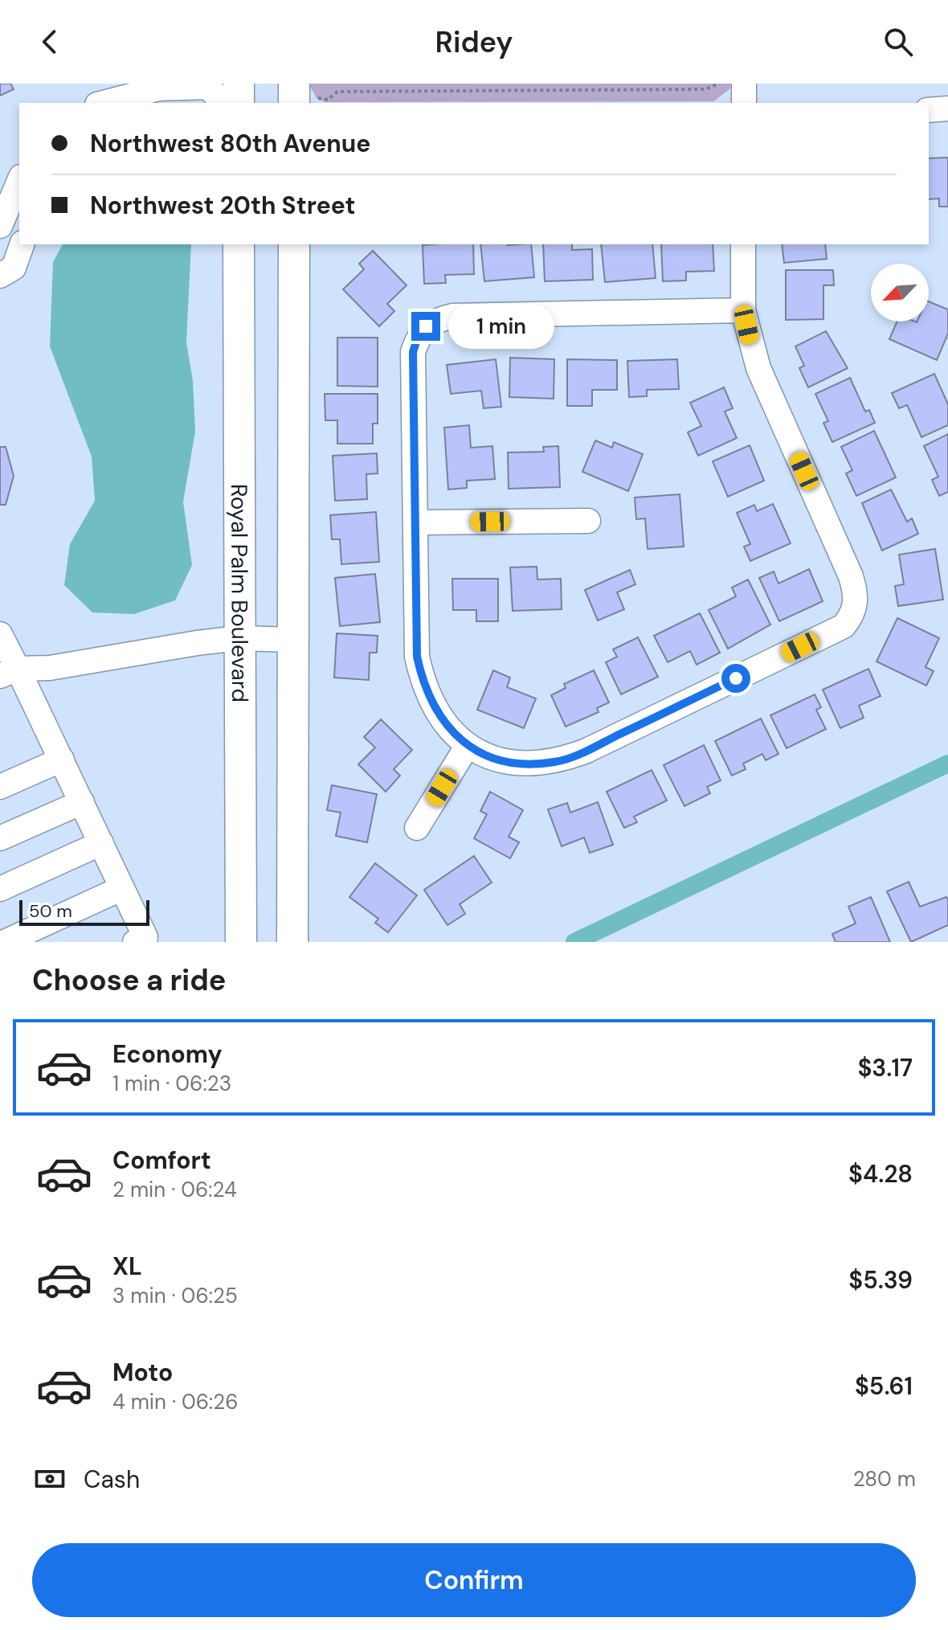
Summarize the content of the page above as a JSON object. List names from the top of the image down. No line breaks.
{"streets":{"main road":["Royal Palm Boulevard"]},"scale_bar":"50 m","north":"bottom left","page":{"header":"Ridey","banner":["Northwest 80th Avenue","Northwest 20th Street"],"bubble":"1 min","scale":"50 m","heading":"Choose a ride","list":[{"name":"Economy","note":"1 min · 06:23","value":"$3.17"},{"name":"Comfort","note":"2 min · 06:24","value":"$4.28"},{"name":"XL","note":"3 min · 06:25","value":"$5.39"},{"name":"Moto","note":"4 min · 06:26","value":"$5.61"}],"pay":["Cash","280 m"],"buttons":"Confirm"}}
